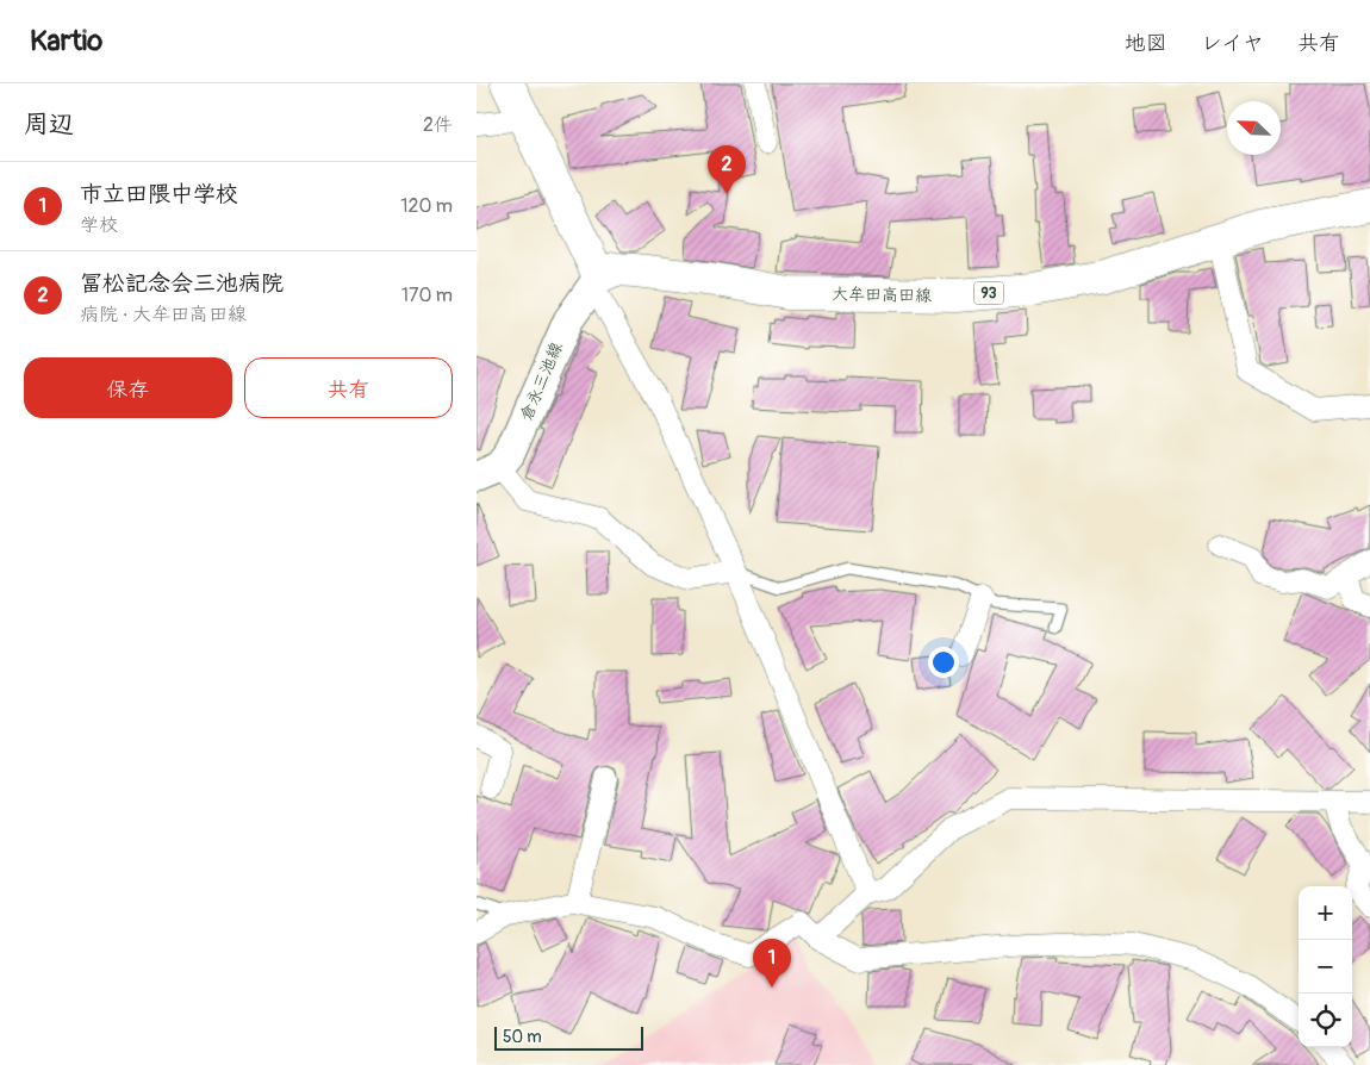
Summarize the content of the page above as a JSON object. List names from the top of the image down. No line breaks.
{"streets":{"main road":["93","大牟田高田線","倉永三池線"]},"crossings":[["大牟田高田線","倉永三池線"]],"scale_bar":"50 m","north":"top left","page":{"header":"Kartio","nav":["地図","レイヤ","共有"],"heading":["周辺","2件"],"pins":["2","1"],"list":[{"mark":"1","name":"市立田隈中学校","note":"学校","value":"120 m"},{"mark":"2","name":"冨松記念会三池病院","note":"病院 · 大牟田高田線","value":"170 m"}],"buttons":["保存","共有"],"map_buttons":["+","−"],"scale":"50 m"}}
